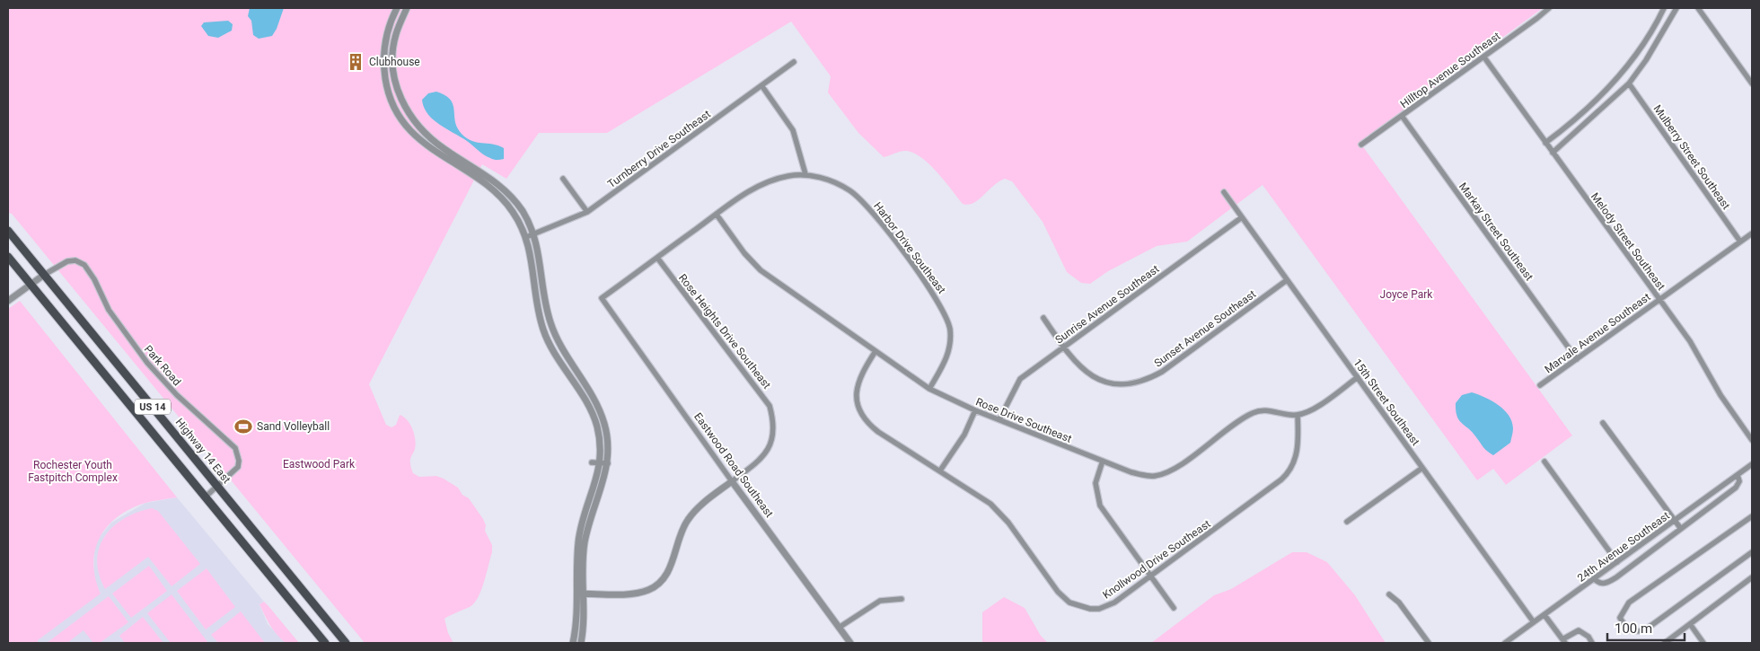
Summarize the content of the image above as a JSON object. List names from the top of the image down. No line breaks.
{"streets":{"main road":["US 14","Highway 14 East"],"street":["Hilltop Avenue Southeast","Turnberry Drive Southeast","Mulberry Street Southeast","Markay Street Southeast","Melody Street Southeast","Harbor Drive Southeast","Sunrise Avenue Southeast","Sunset Avenue Southeast","Rose Heights Drive Southeast","Marvale Avenue Southeast","Park Road","15th Street Southeast","Rose Drive Southeast","Eastwood Road Southeast","24th Avenue Southeast","Knollwood Drive Southeast"]},"crossings":[["Hilltop Avenue Southeast","Markay Street Southeast"],["Hilltop Avenue Southeast","Melody Street Southeast"],["Mulberry Street Southeast","Marvale Avenue Southeast"],["Markay Street Southeast","Marvale Avenue Southeast"],["Melody Street Southeast","Marvale Avenue Southeast"],["Harbor Drive Southeast","Rose Heights Drive Southeast"],["Harbor Drive Southeast","Rose Drive Southeast"],["Harbor Drive Southeast","Eastwood Road Southeast"],["Sunrise Avenue Southeast","Sunset Avenue Southeast"],["Sunrise Avenue Southeast","15th Street Southeast"],["Sunrise Avenue Southeast","Rose Drive Southeast"],["Sunset Avenue Southeast","15th Street Southeast"],["Rose Heights Drive Southeast","Eastwood Road Southeast"],["Park Road","US 14"],["Park Road","Highway 14 East"],["15th Street Southeast","Rose Drive Southeast"],["15th Street Southeast","24th Avenue Southeast"],["Rose Drive Southeast","Knollwood Drive Southeast"]],"parks":["Joyce Park","Eastwood Park","Rochester Youth Fastpitch Complex"],"places":{"building":["Clubhouse"],"sports":["Sand Volleyball"]},"scale_bar":"100 m"}
